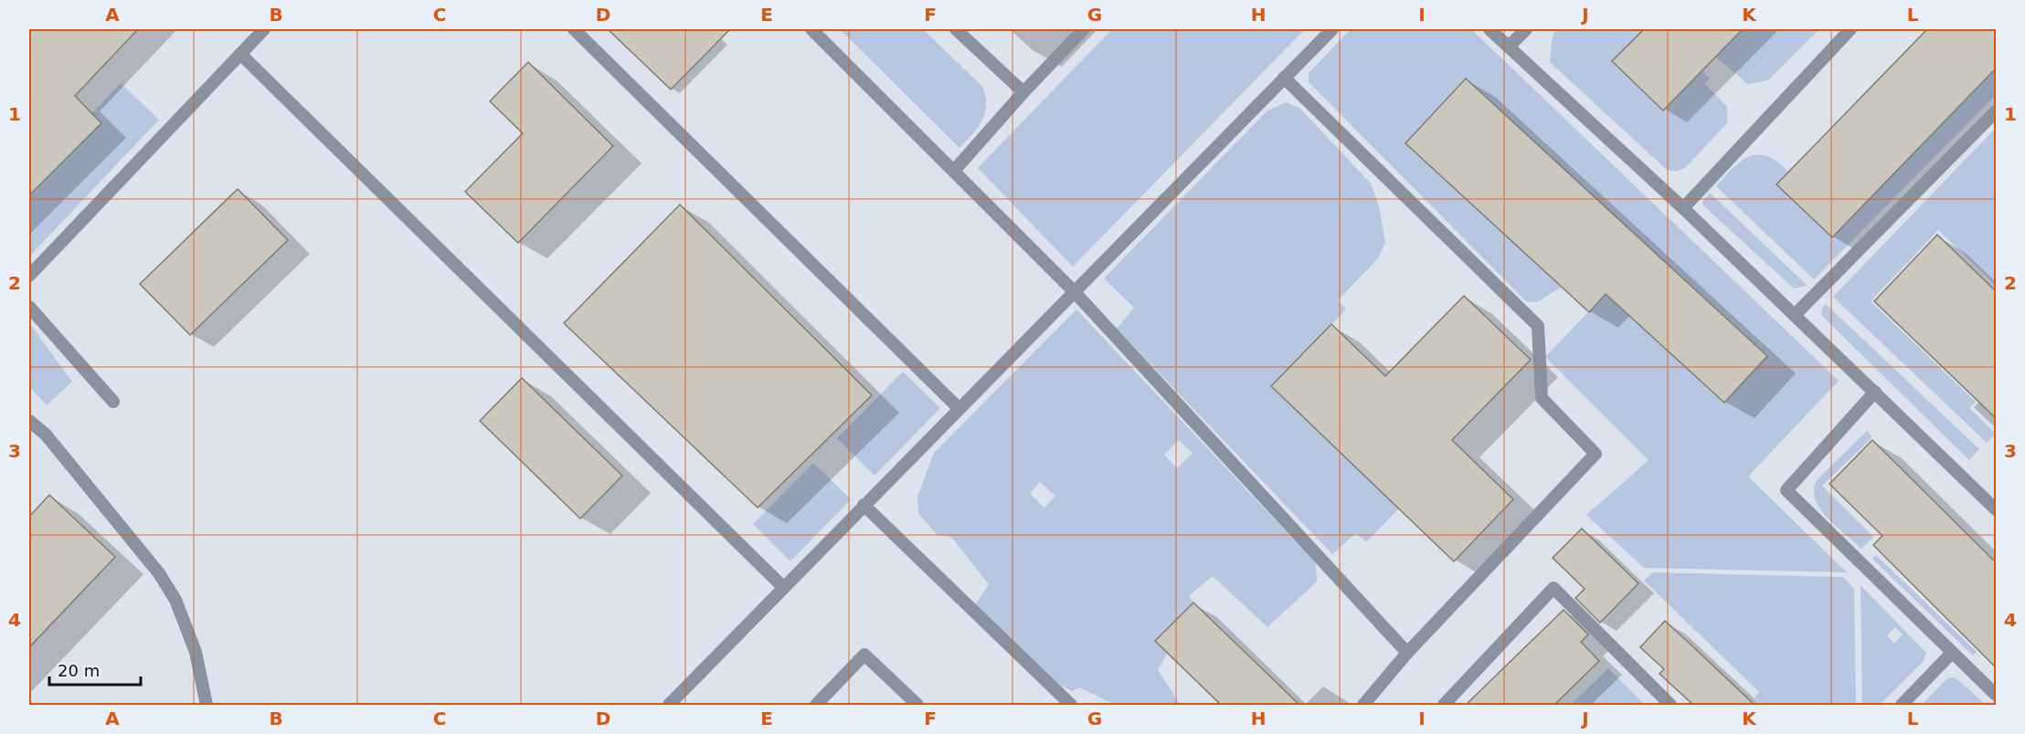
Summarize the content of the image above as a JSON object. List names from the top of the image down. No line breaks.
{"scale_bar":"20 m","grid":{"columns":["A","B","C","D","E","F","G","H","I","J","K","L"],"rows":["1","2","3","4"]}}
